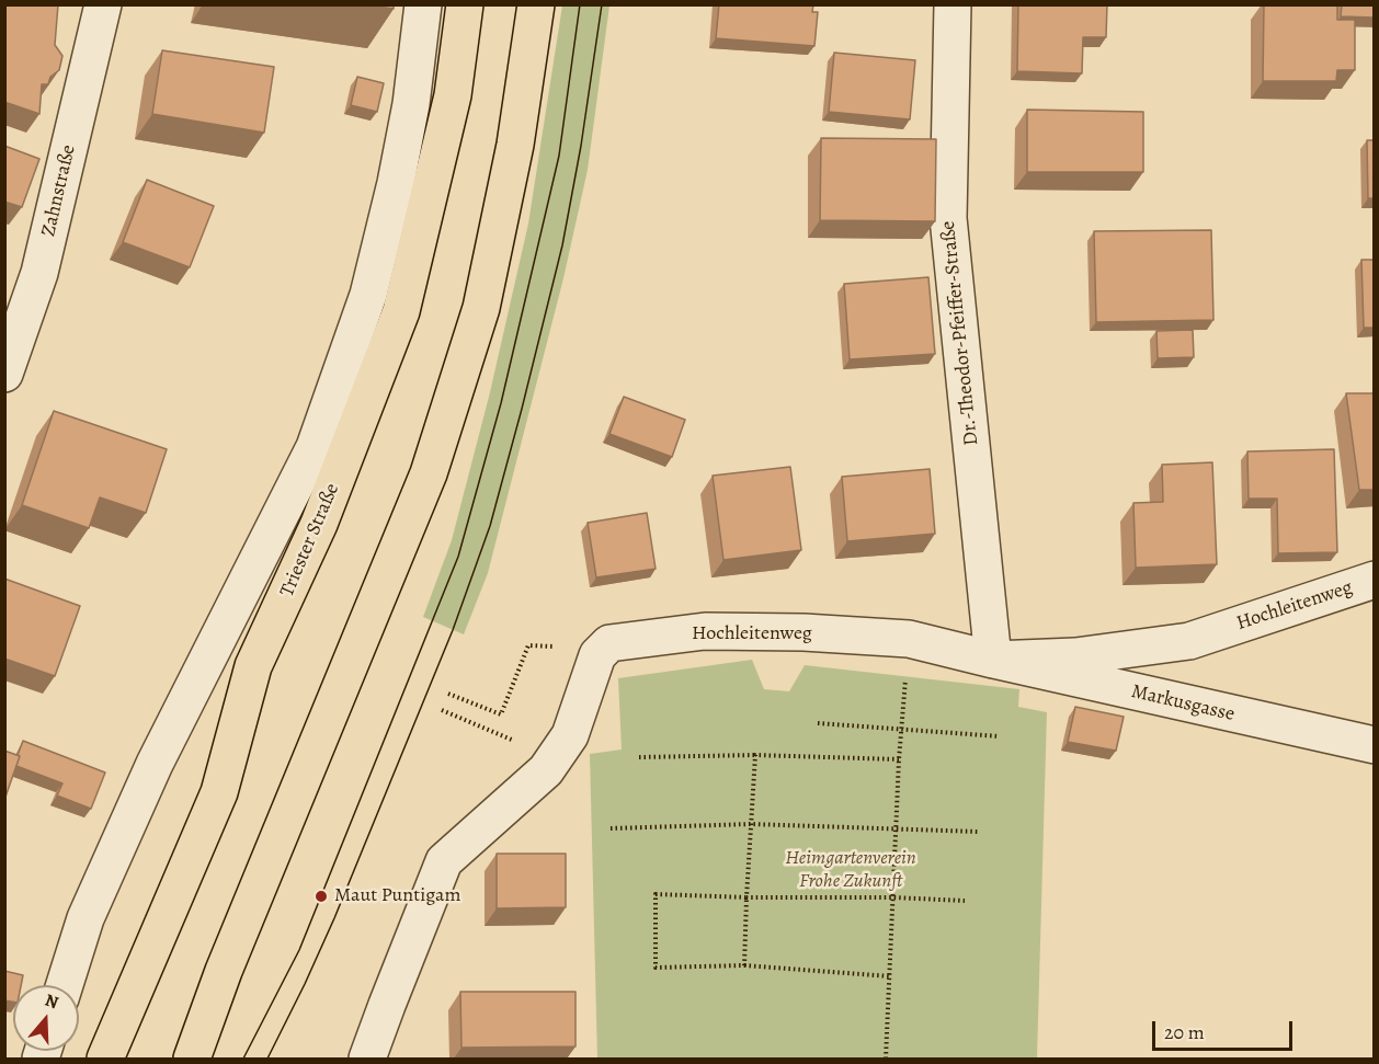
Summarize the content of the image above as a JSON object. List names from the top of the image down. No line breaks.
{"streets":{"main road":["Triester Straße"],"street":["Zahnstraße","Dr.-Theodor-Pfeiffer-Straße","Hochleitenweg","Markusgasse"]},"crossings":[["Dr.-Theodor-Pfeiffer-Straße","Hochleitenweg"],["Dr.-Theodor-Pfeiffer-Straße","Markusgasse"],["Hochleitenweg","Markusgasse"]],"parks":["Heimgartenverein Frohe Zukunft"],"places":["Maut Puntigam"],"scale_bar":"20 m","north":"top"}
